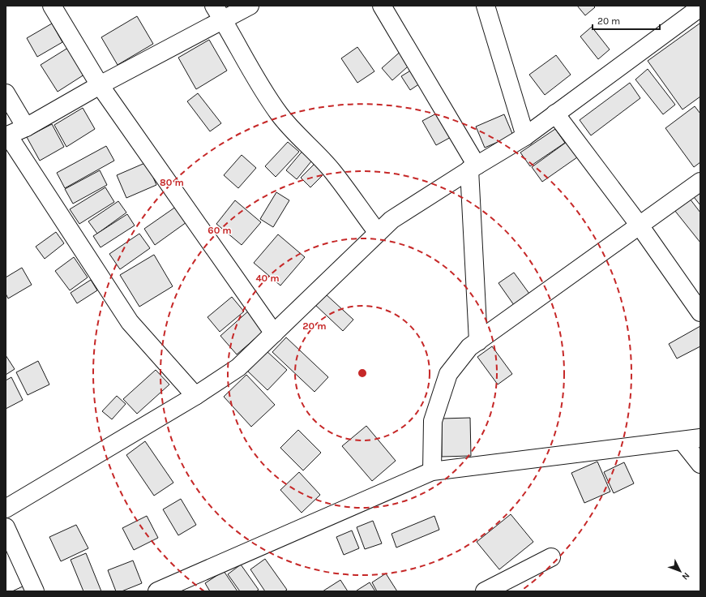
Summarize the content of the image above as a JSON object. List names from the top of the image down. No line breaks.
{"scale_bar":"20 m","north":"bottom right","rings":["80 m","60 m","40 m","20 m"]}
